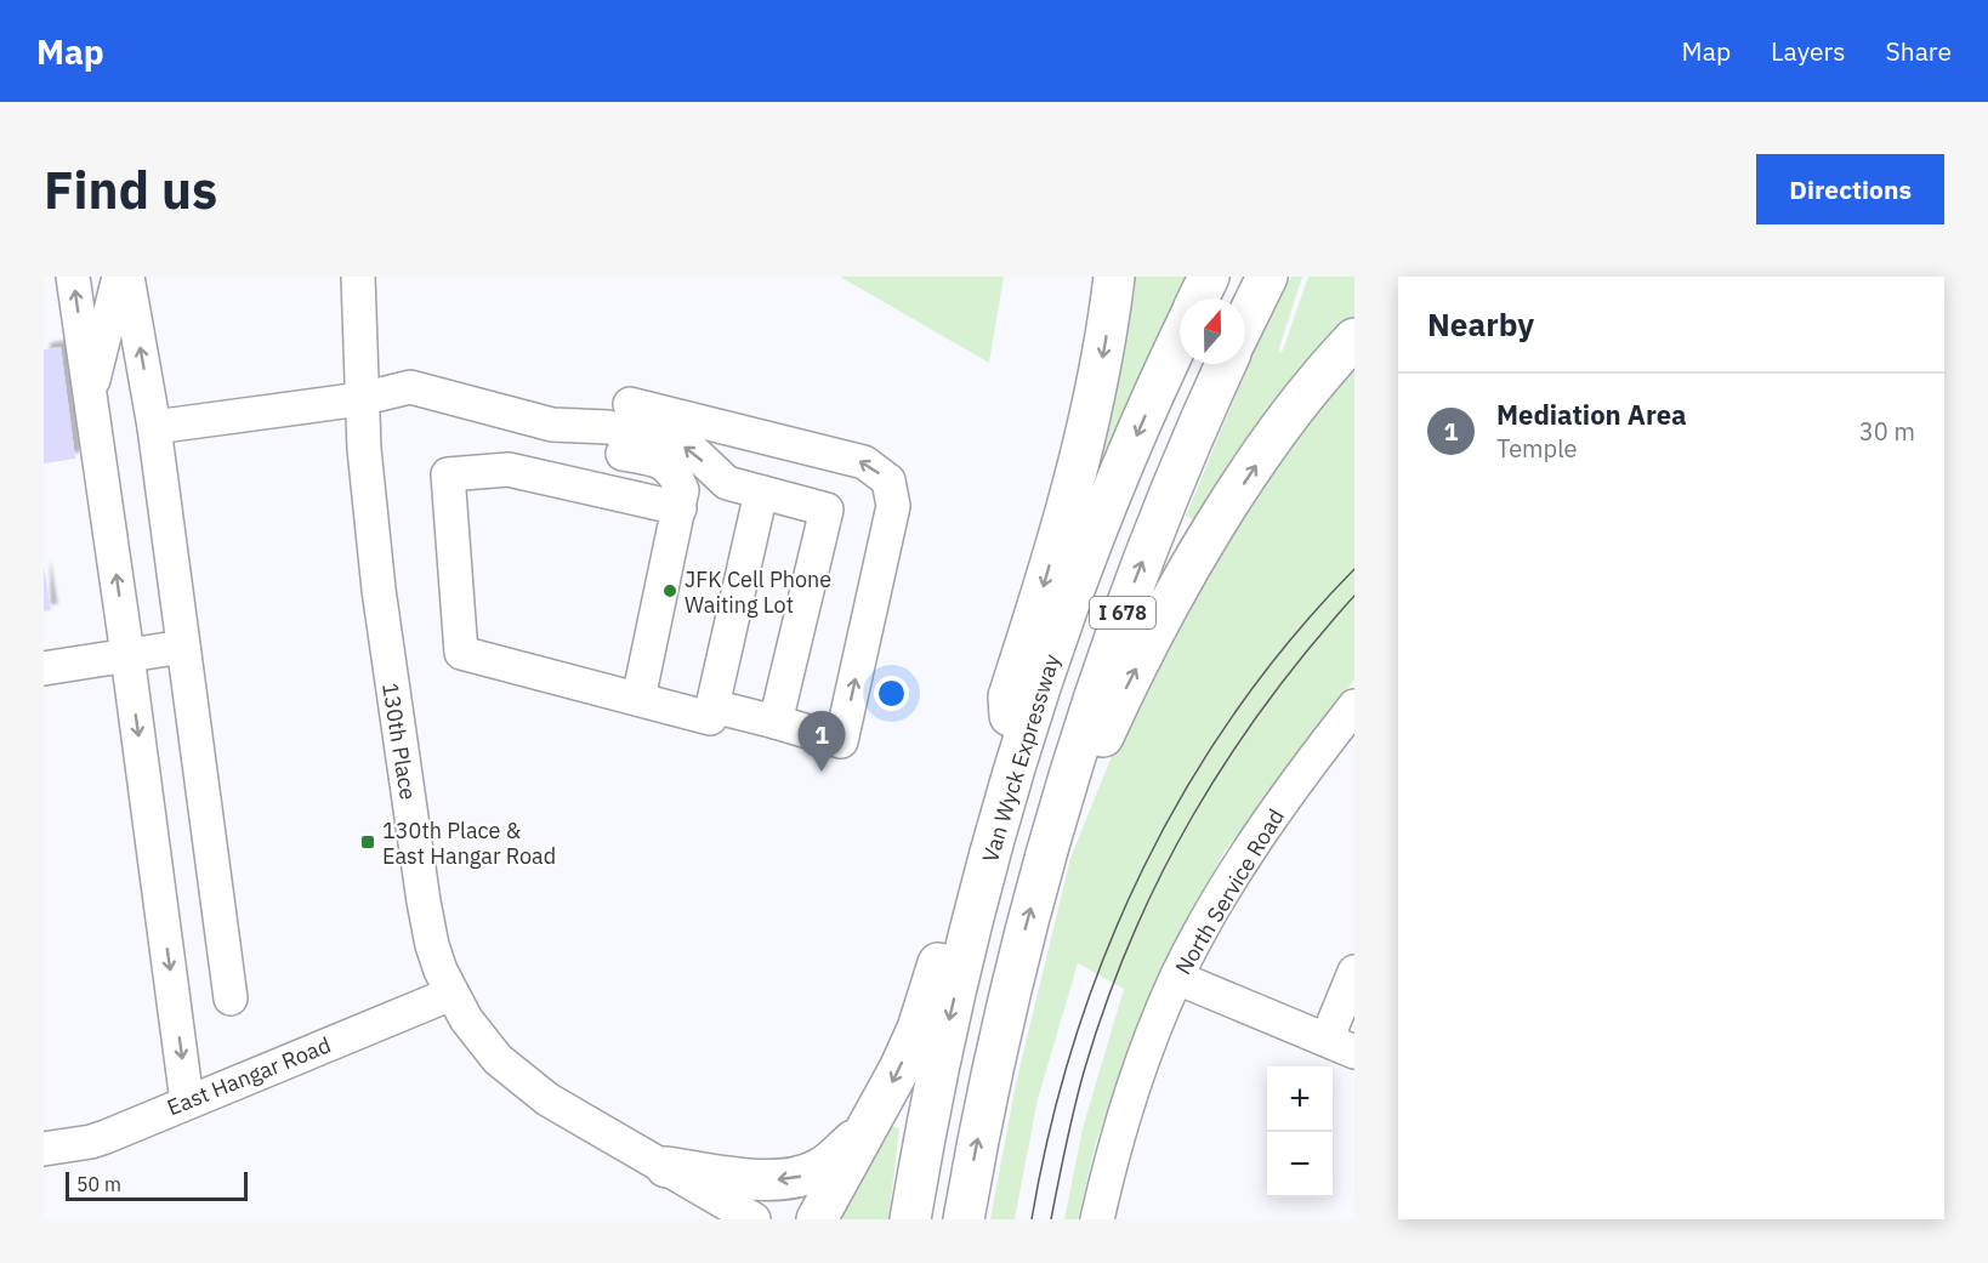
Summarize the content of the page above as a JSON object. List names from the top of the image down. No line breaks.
{"streets":{"highway":["I 678","Van Wyck Expressway"],"street":["130th Place","North Service Road","East Hangar Road"]},"crossings":[["130th Place","East Hangar Road"]],"places":{"other":["JFK Cell Phone Waiting Lot"],"transit":["130th Place & East Hangar Road"]},"scale_bar":"50 m","north":"top","page":{"header":"Map","nav":["Map","Layers","Share"],"buttons":"Directions","title":"Find us","heading":"Nearby","list":[{"mark":"1","name":"Mediation Area","note":"Temple","value":"30 m"}],"pins":"1","map_buttons":["+","−"],"scale":"50 m"}}
